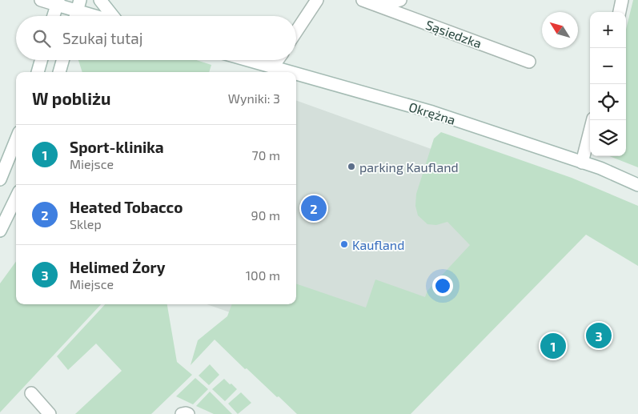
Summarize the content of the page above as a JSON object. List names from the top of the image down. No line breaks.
{"streets":{"street":["Sąsiedzka","Okrężna"]},"places":["parking Kaufland","Kaufland"],"north":"top left","page":{"map_buttons":["+","−"],"search":"Szukaj tutaj","heading":["W pobliżu","Wyniki: 3"],"list":[{"mark":"1","name":"Sport-klinika","note":"Miejsce","value":"70 m"},{"mark":"2","name":"Heated Tobacco","note":"Sklep","value":"90 m"},{"mark":"3","name":"Helimed Żory","note":"Miejsce","value":"100 m"}],"pins":["2","3","1"]}}
